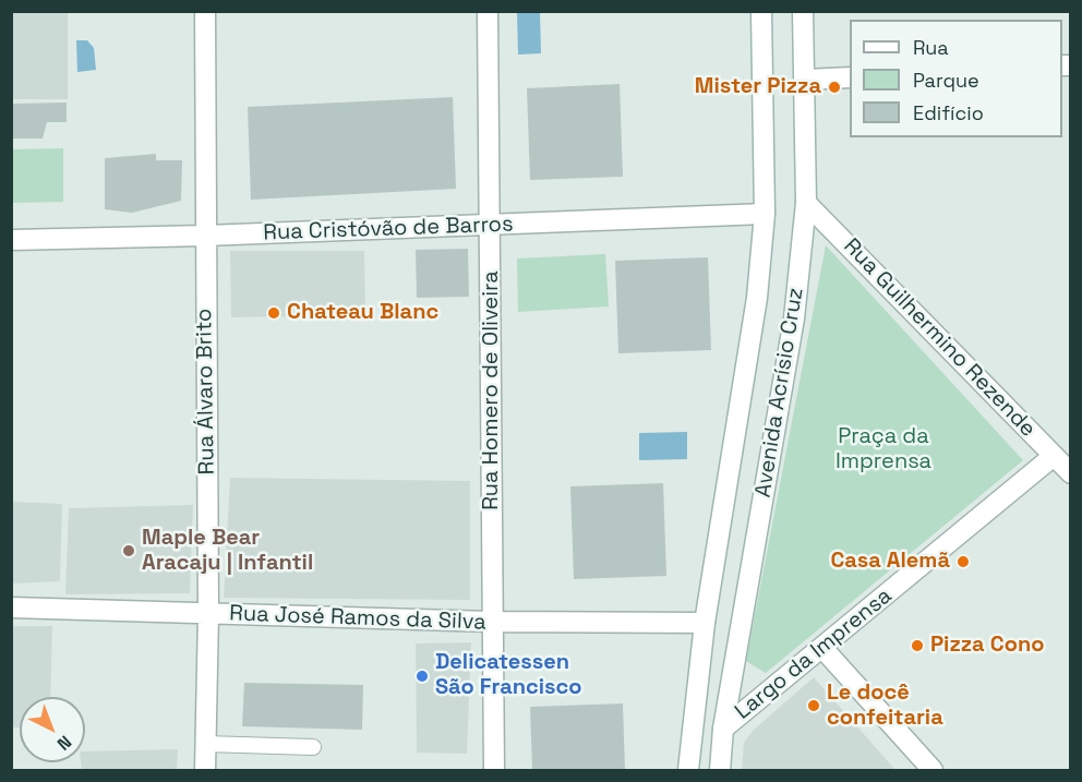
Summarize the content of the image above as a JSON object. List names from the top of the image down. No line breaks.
{"streets":{"street":["Rua Cristóvão de Barros","Rua Guilhermino Rezende","Rua Homero de Oliveira","Rua Álvaro Brito","Avenida Acrísio Cruz","Rua José Ramos da Silva","Largo da Imprensa"]},"crossings":[["Rua Cristóvão de Barros","Rua Homero de Oliveira"],["Rua Cristóvão de Barros","Rua Álvaro Brito"],["Rua Cristóvão de Barros","Avenida Acrísio Cruz"],["Rua Guilhermino Rezende","Avenida Acrísio Cruz"],["Rua Guilhermino Rezende","Largo da Imprensa"],["Rua Homero de Oliveira","Rua José Ramos da Silva"],["Rua Álvaro Brito","Rua José Ramos da Silva"],["Avenida Acrísio Cruz","Rua José Ramos da Silva"],["Avenida Acrísio Cruz","Largo da Imprensa"]],"parks":["Praça da Imprensa"],"places":["Mister Pizza","Chateau Blanc","Maple Bear Aracaju | Infantil","Casa Alemã","Pizza Cono","Delicatessen São Francisco","Le docê confeitaria"],"legend":["Rua","Parque","Edifício"],"north":"bottom right"}
